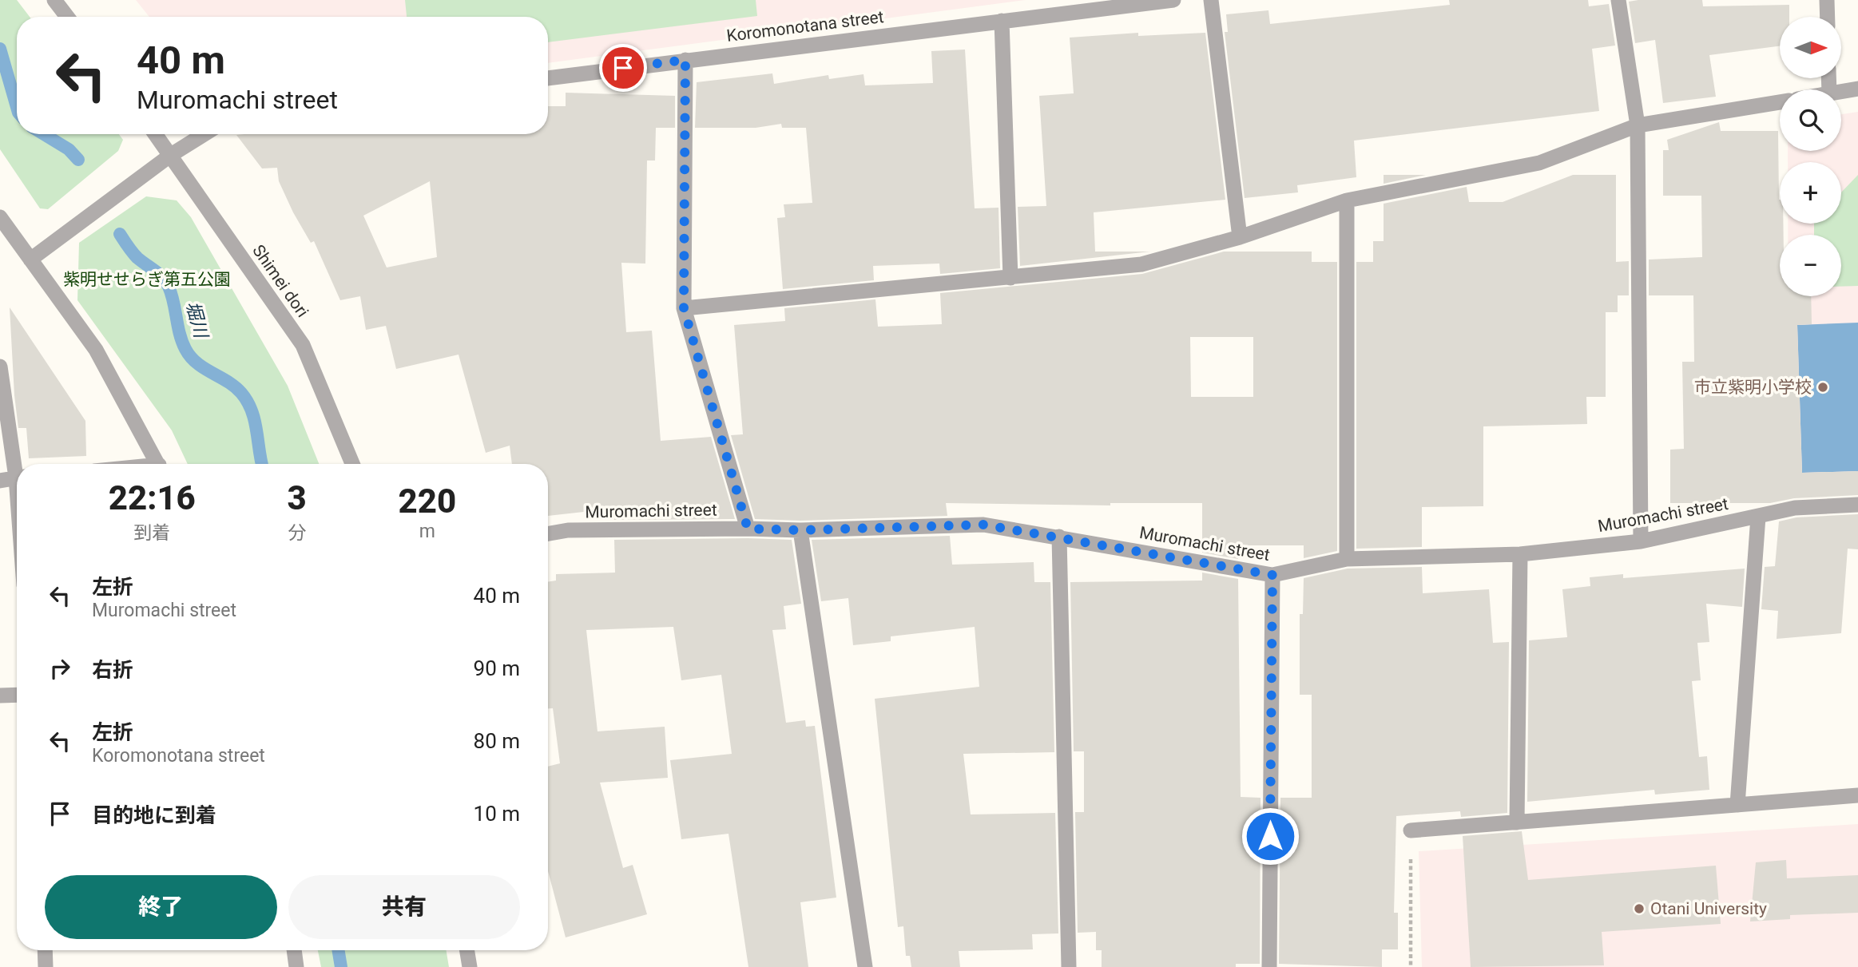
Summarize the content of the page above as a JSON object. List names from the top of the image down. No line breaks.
{"streets":{"street":["Koromonotana street","Shimei dori","Muromachi street"]},"water":["堀川"],"parks":["紫明せせらぎ第五公園"],"places":["市立紫明小学校","Otani University"],"north":"right","page":{"map_buttons":["+","−"],"turn":["40 m","Muromachi street"],"eta":["22:16","到着","3","分","220","m"],"list":[{"name":"左折","note":"Muromachi street","value":"40 m"},{"name":"右折","value":"90 m"},{"name":"左折","note":"Koromonotana street","value":"80 m"},{"name":"目的地に到着","value":"10 m"}],"buttons":["終了","共有"]}}
